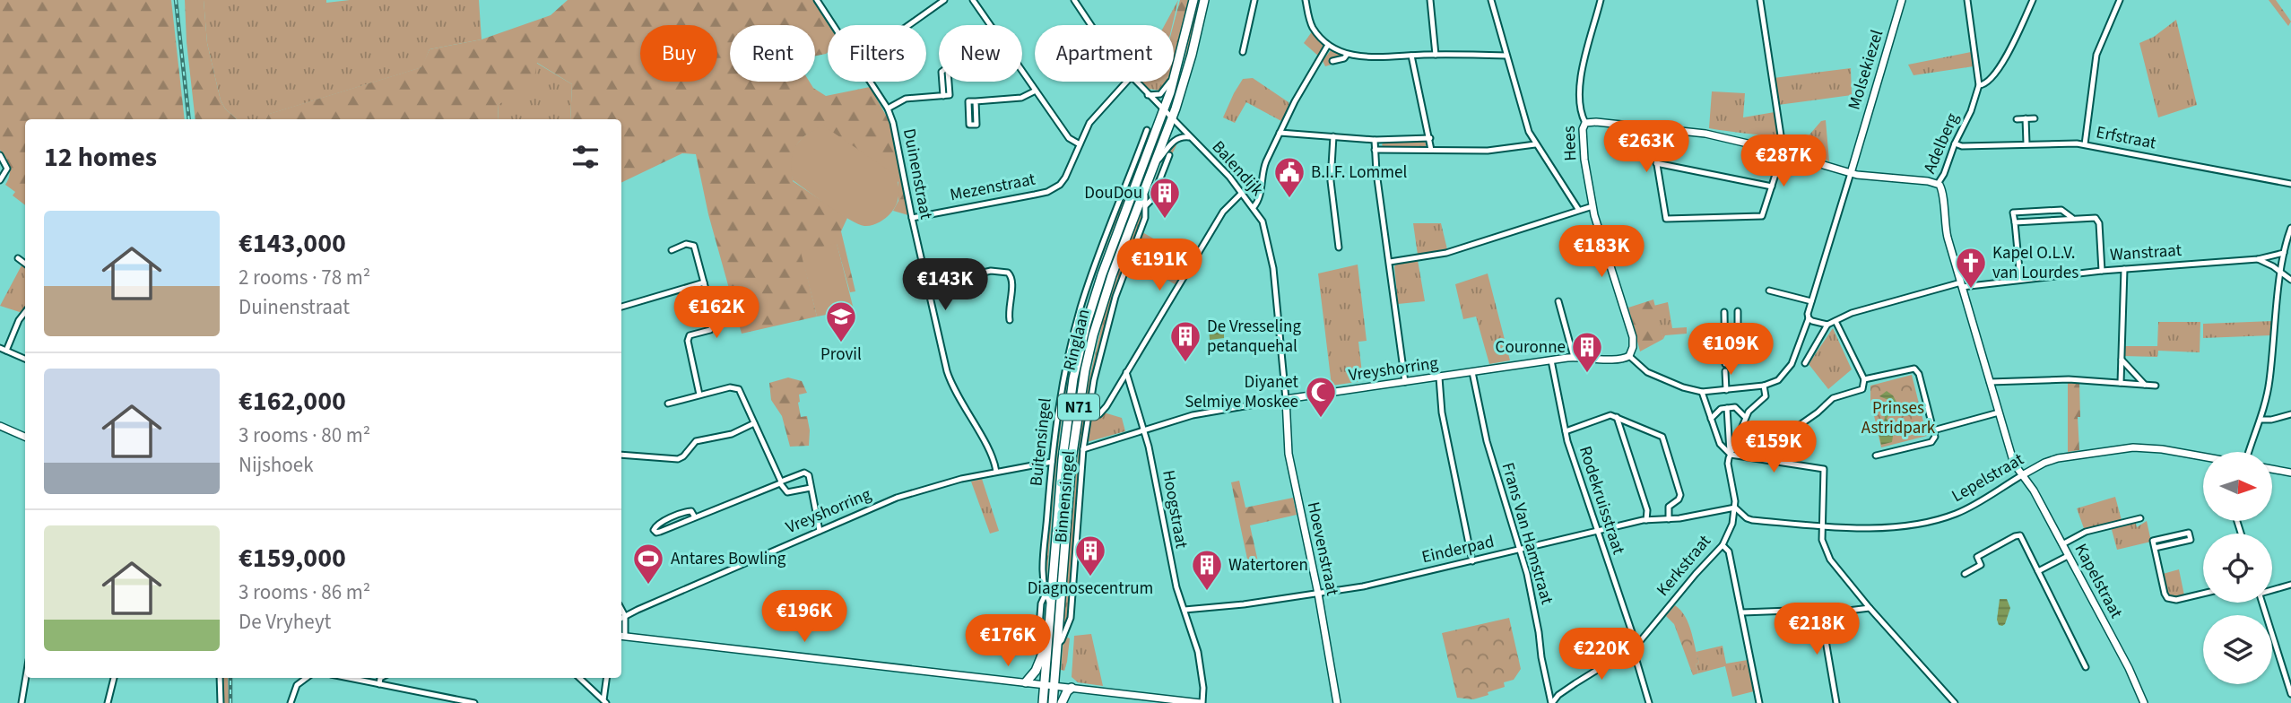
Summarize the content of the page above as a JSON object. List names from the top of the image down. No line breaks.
{"streets":{"highway":["Ringlaan","N71"],"main road":["Molsekiezel","Hees","Adelberg","Vreyshorring","Lepelstraat","Hoevenstraat","Kapelstraat"],"street":["Erfstraat","Balendijk","Duinenstraat","Mezenstraat","Wanstraat","Buitensingel","Binnensingel","Rodekruisstraat","Hoogstraat","Frans Van Hamstraat","Einderpad","Kerkstraat"]},"crossings":[["Erfstraat","Adelberg"],["Hees","Vreyshorring"],["Adelberg","Wanstraat"],["Adelberg","Lepelstraat"],["Adelberg","Kapelstraat"],["Balendijk","Ringlaan"],["Balendijk","Vreyshorring"],["Balendijk","Hoevenstraat"],["Duinenstraat","Mezenstraat"],["Duinenstraat","Vreyshorring"],["Ringlaan","Buitensingel"],["Ringlaan","Binnensingel"],["Vreyshorring","Buitensingel"],["Vreyshorring","Binnensingel"],["Vreyshorring","Rodekruisstraat"],["Vreyshorring","Hoogstraat"],["Vreyshorring","Frans Van Hamstraat"],["Vreyshorring","Hoevenstraat"],["Lepelstraat","Einderpad"],["Lepelstraat","Kerkstraat"],["Lepelstraat","Kapelstraat"],["Rodekruisstraat","Einderpad"],["Rodekruisstraat","Kerkstraat"],["Hoogstraat","Einderpad"],["Frans Van Hamstraat","Einderpad"],["Frans Van Hamstraat","Kerkstraat"],["Hoevenstraat","Einderpad"],["Einderpad","Kerkstraat"]],"parks":["Prinses Astridpark"],"places":{"public building":["B.I.F. Lommel"],"building":["DouDou","De Vresseling petanquehal","Couronne","Diagnosecentrum","Watertoren"],"church":["Kapel O.L.V. van Lourdes"],"school or university":["Provil"],"mosque":["Diyanet Selmiye Moskee"],"sports":["Antares Bowling"]},"north":"right","page":{"chip":["Buy","Rent","Filters","New","Apartment"],"heading":"12 homes","price":["€263K","€287K","€183K","€191K","€143K","€162K","€109K","€159K","€196K","€218K","€176K","€220K"],"list":[{"name":"€143,000","note":"2 rooms · 78 m² · Duinenstraat"},{"name":"€162,000","note":"3 rooms · 80 m² · Nijshoek"},{"name":"€159,000","note":"3 rooms · 86 m² · De Vryheyt"}]}}
